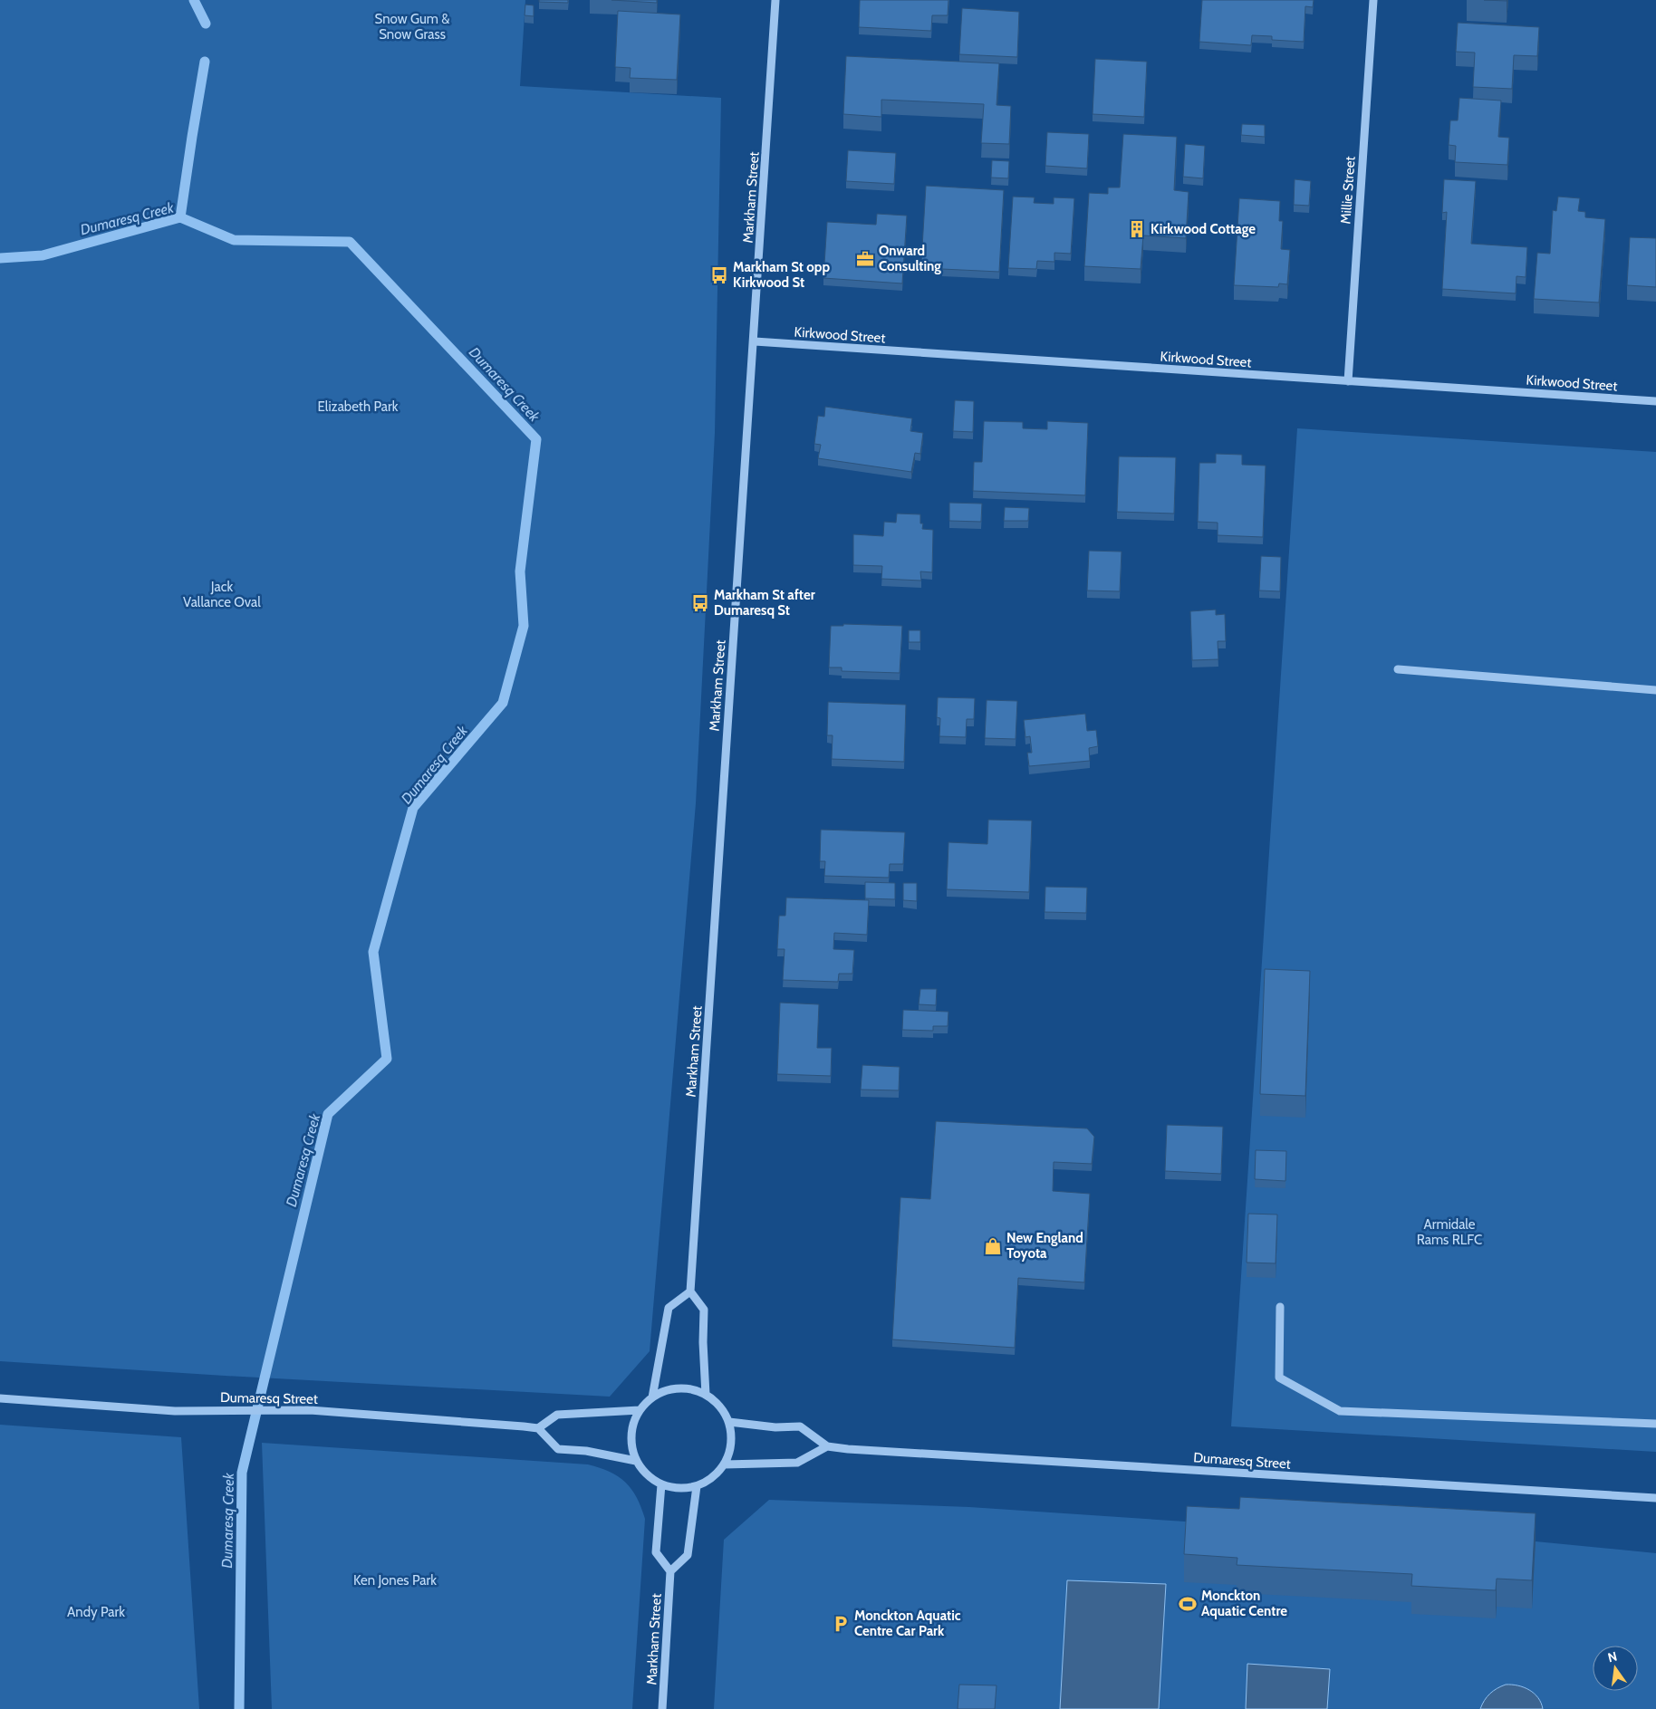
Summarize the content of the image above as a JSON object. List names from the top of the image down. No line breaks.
{"streets":{"street":["Millie Street","Markham Street","Kirkwood Street","Dumaresq Street"]},"crossings":[["Millie Street","Kirkwood Street"],["Markham Street","Kirkwood Street"]],"water":["Dumaresq Creek"],"parks":["Snow Gum & Snow Grass","Elizabeth Park","Jack Vallance Oval","Armidale Rams RLFC","Ken Jones Park","Andy Park"],"places":{"building":["Kirkwood Cottage"],"office":["Onward Consulting"],"bus stop":["Markham St opp Kirkwood St","Markham St after Dumaresq St"],"shop":["New England Toyota"],"sports":["Monckton Aquatic Centre"],"parking":["Monckton Aquatic Centre Car Park"]},"north":"top"}
